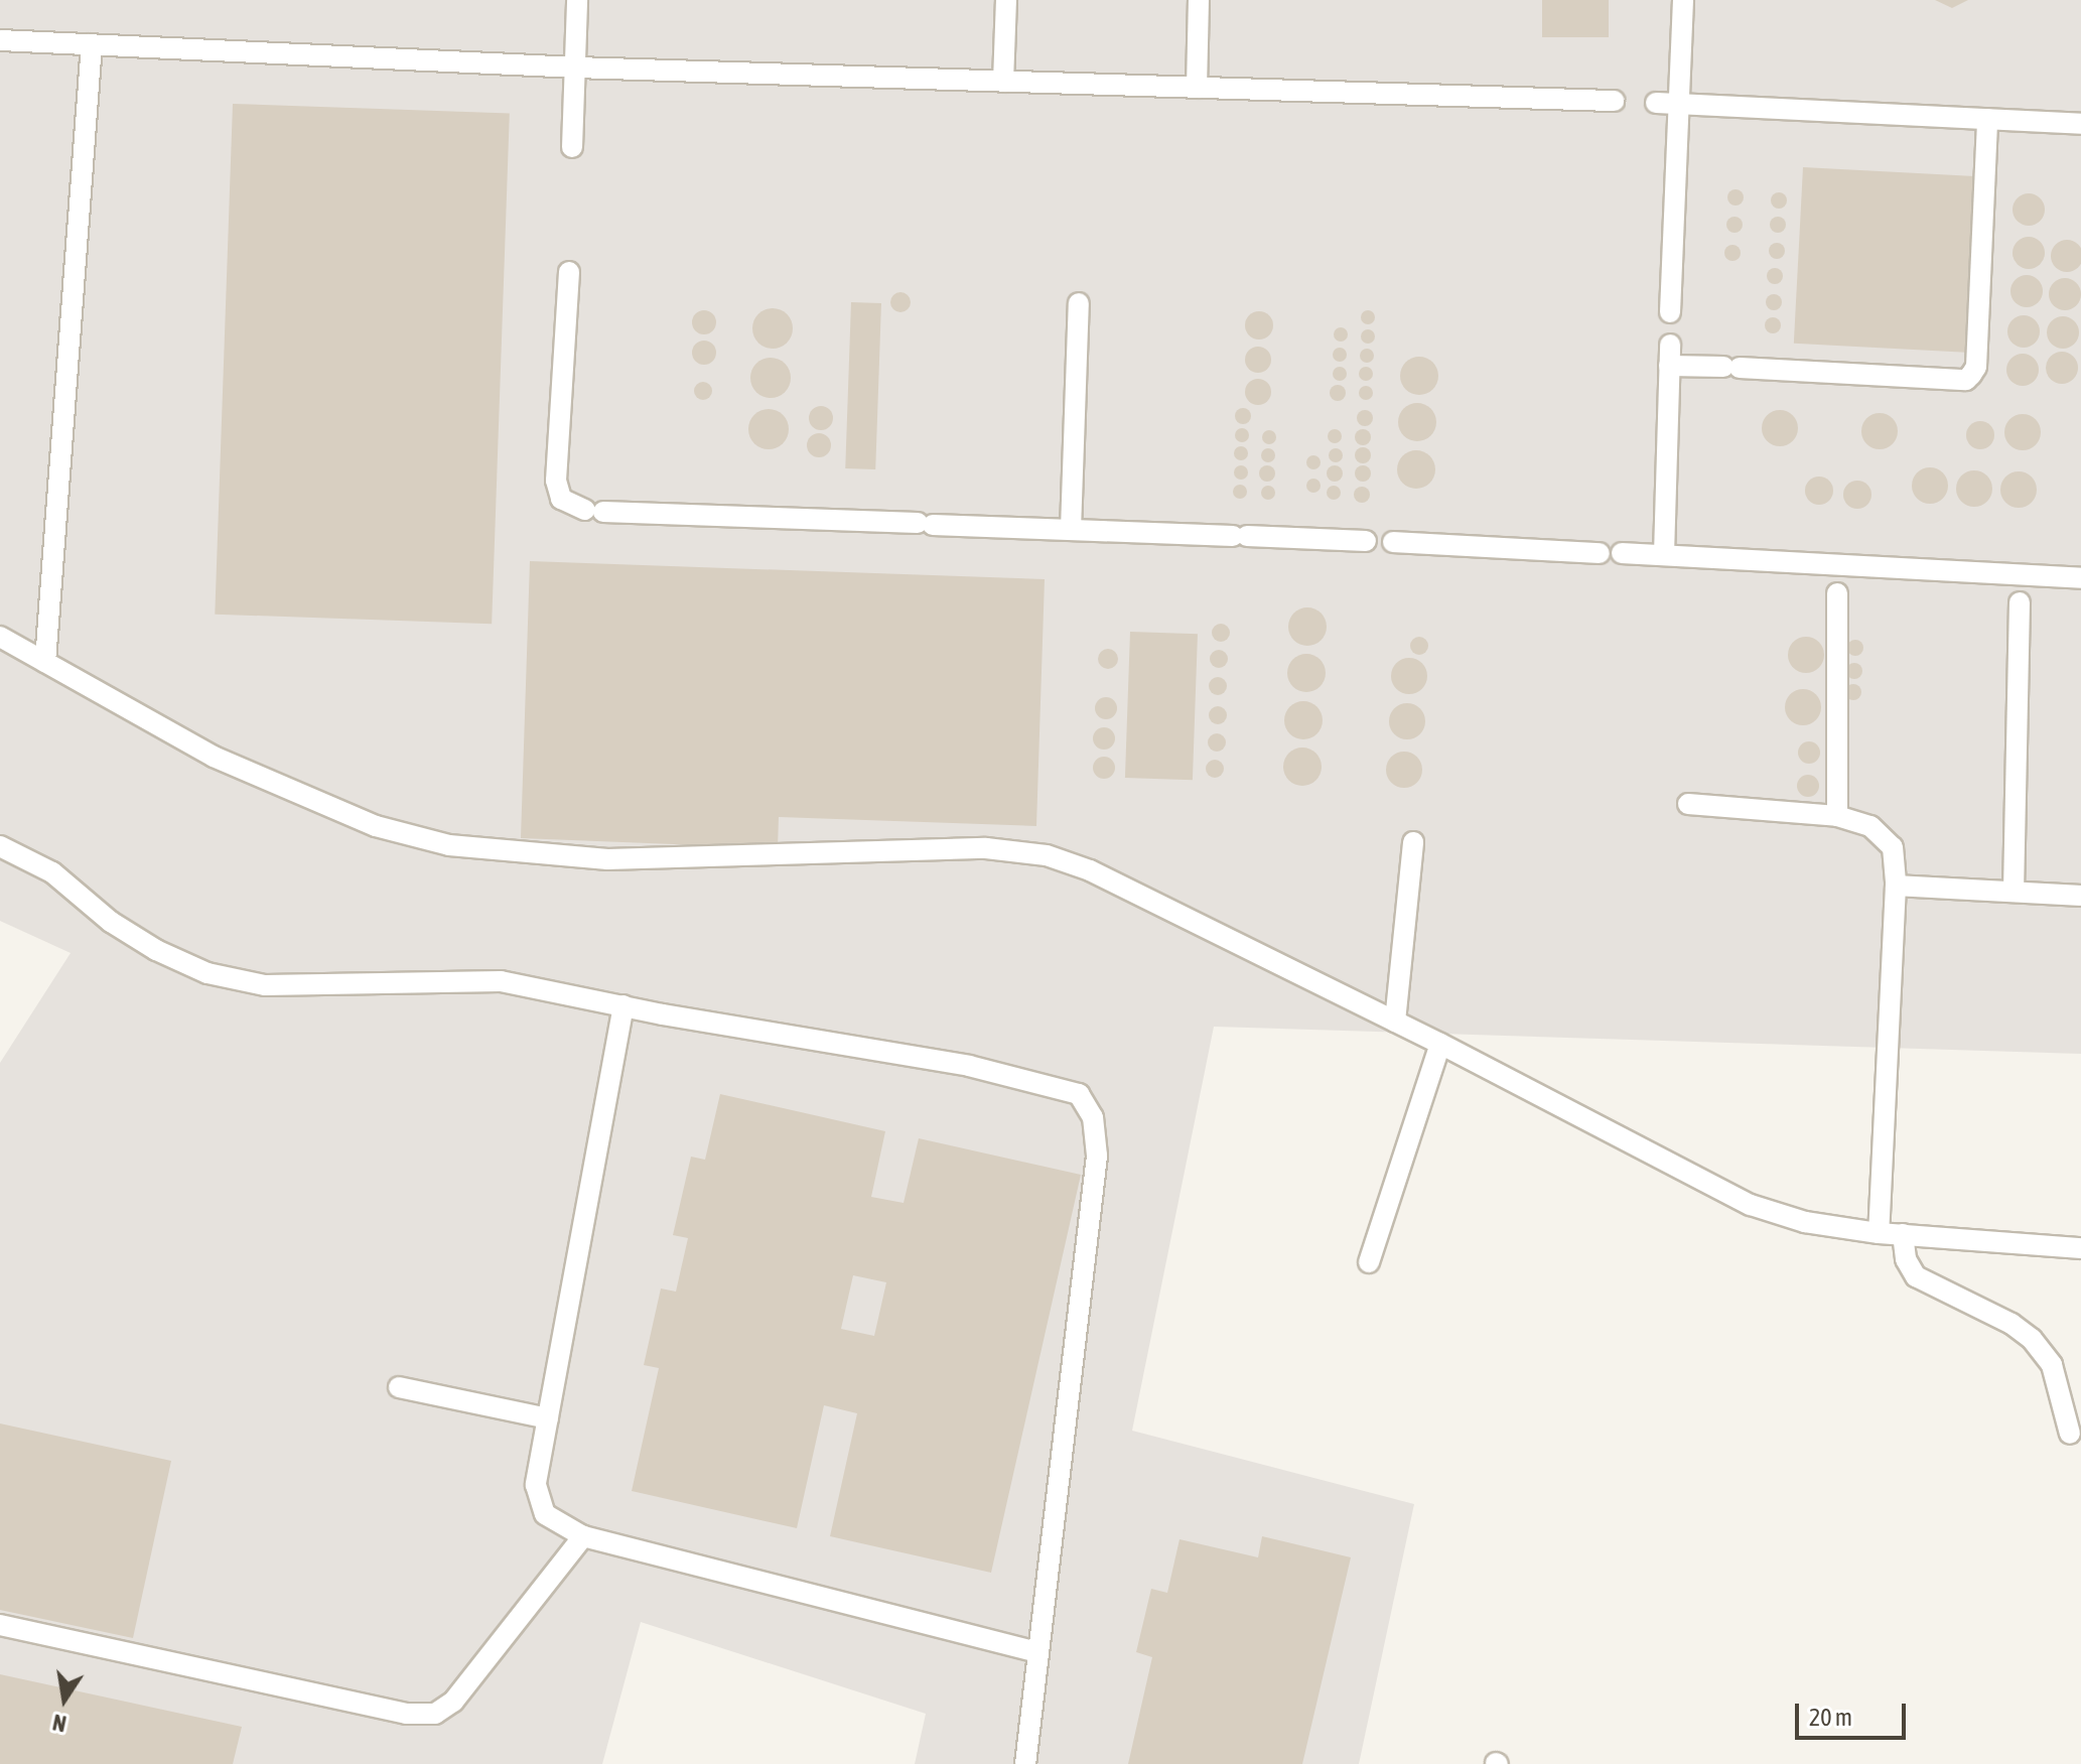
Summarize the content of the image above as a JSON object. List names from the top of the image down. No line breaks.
{"scale_bar":"20 m","north":"bottom"}
